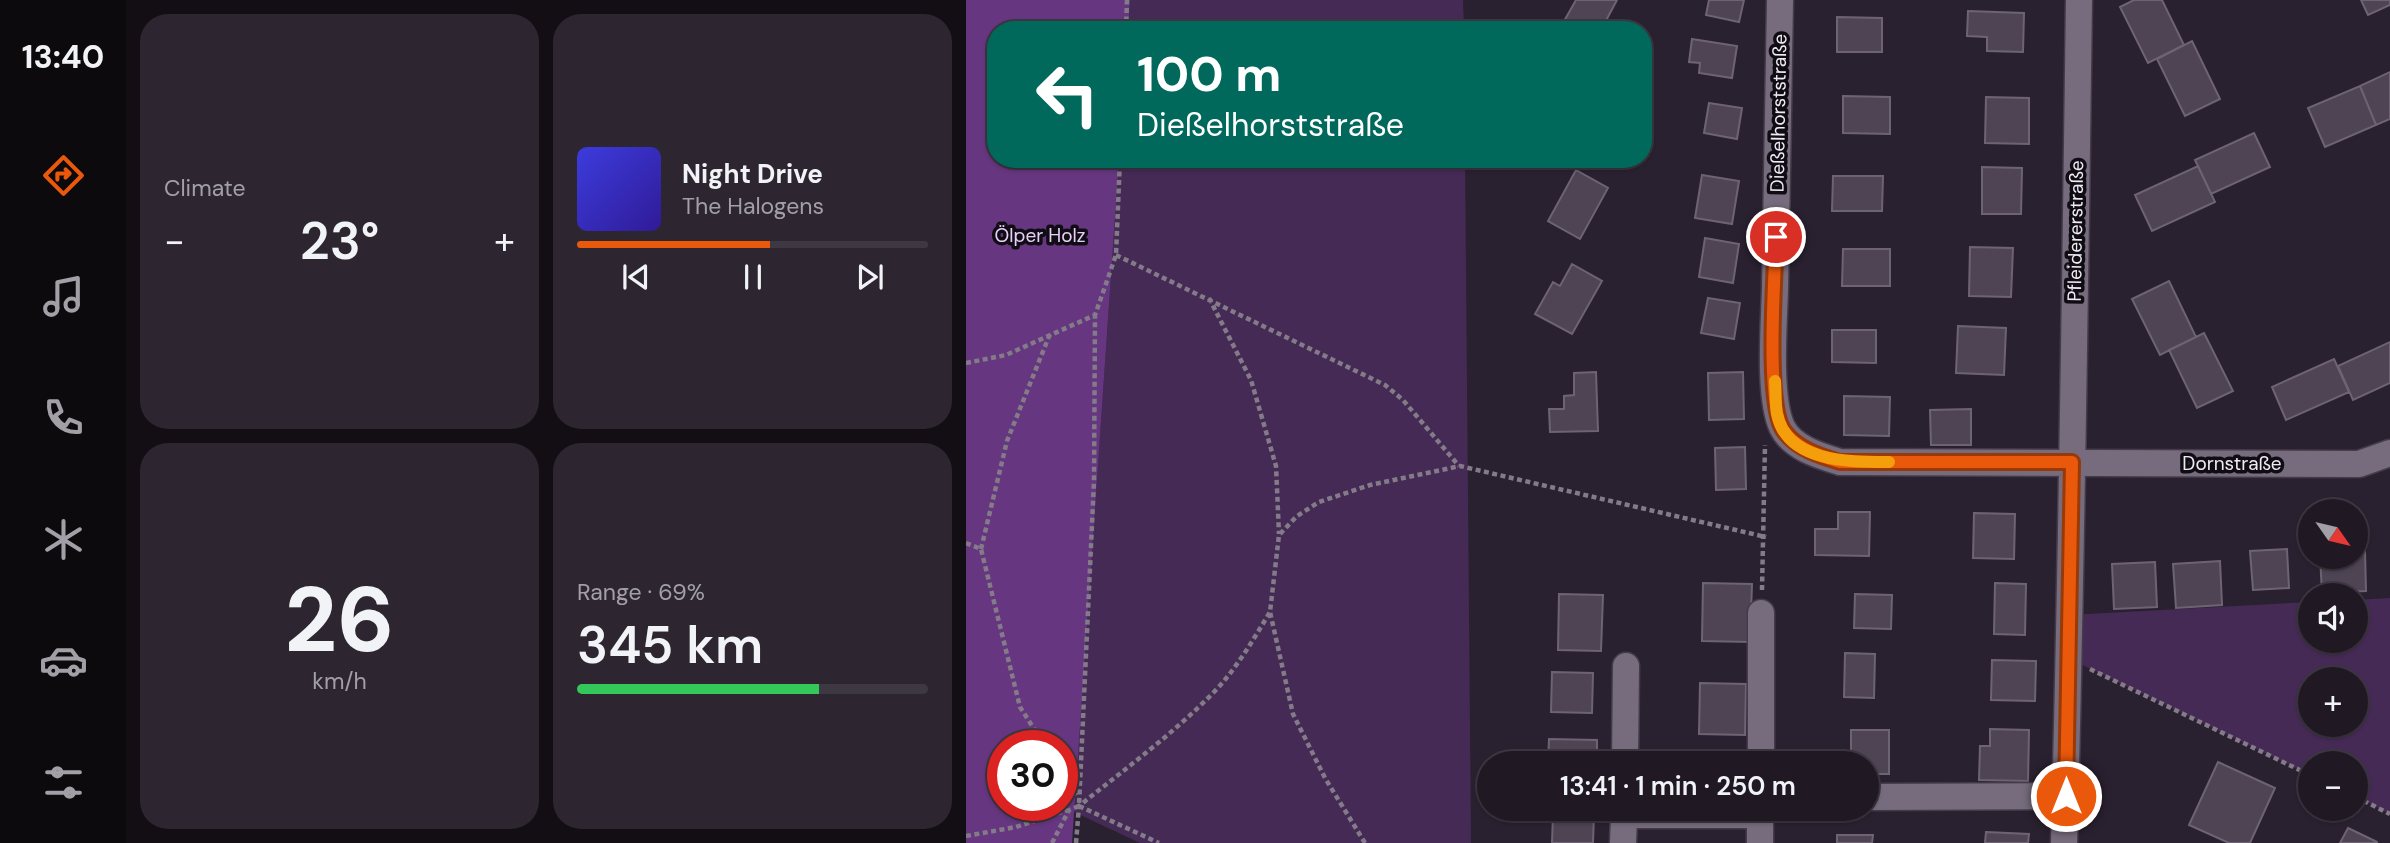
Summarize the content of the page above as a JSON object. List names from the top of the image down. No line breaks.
{"streets":{"street":["Dießelhorststraße","Pfleidererstraße","Dornstraße"]},"crossings":[["Pfleidererstraße","Dornstraße"]],"parks":["Ölper Holz"],"north":"bottom right","page":{"tabs":"13:40","tile":["Climate",["26","km/h"],["Range · 69%","345 km"]],"turn":["100 m","Dießelhorststraße"],"song":["Night Drive","The Halogens"],"heat":["−","23°","+"],"map_buttons":["+","−"],"limit":"30","trip":"13:41 · 1 min · 250 m"}}
